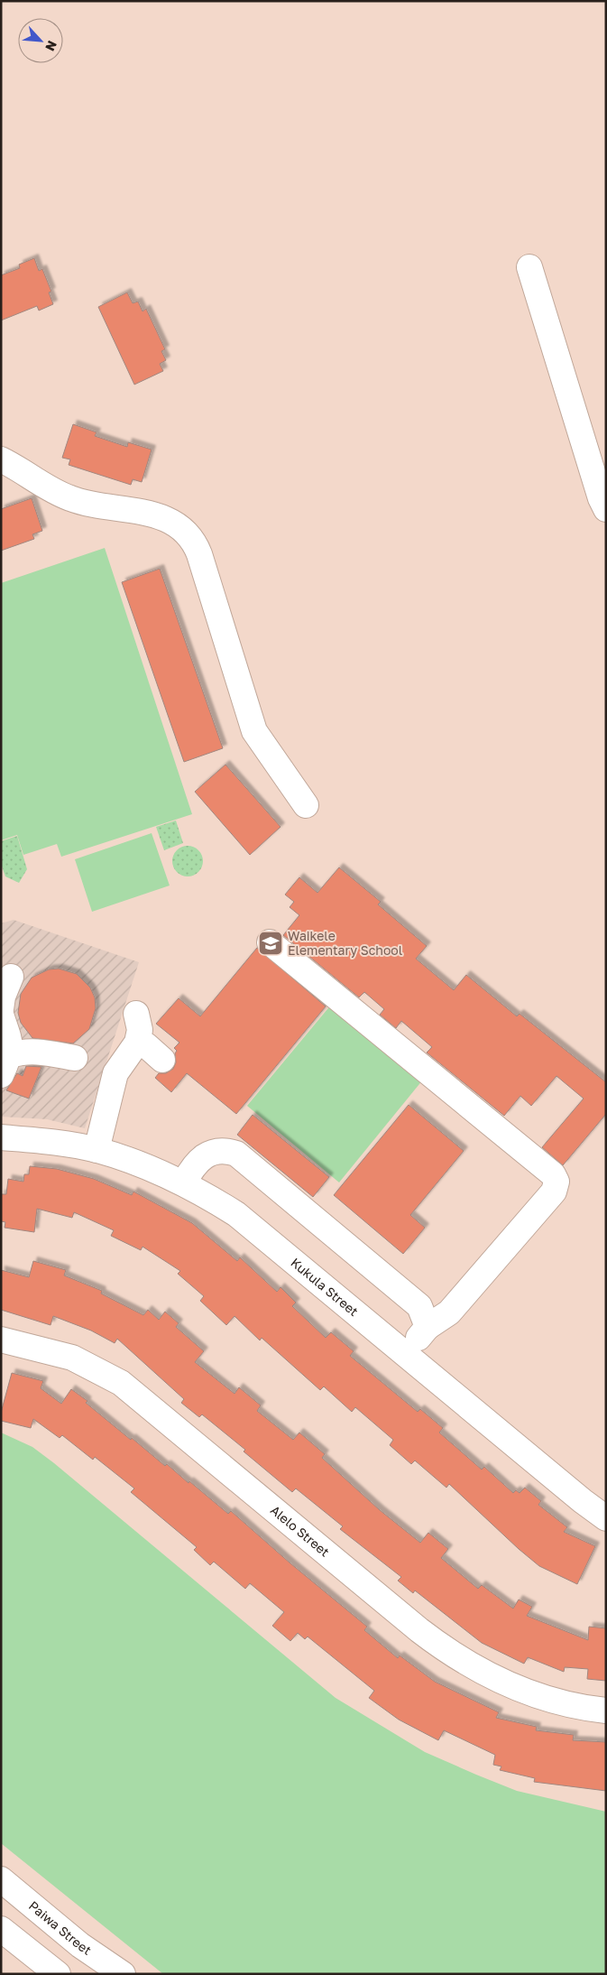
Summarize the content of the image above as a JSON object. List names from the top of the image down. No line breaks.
{"streets":{"street":["Kukula Street","Alelo Street","Paiwa Street"]},"places":{"school or university":["Waikele Elementary School"]},"north":"bottom right"}
